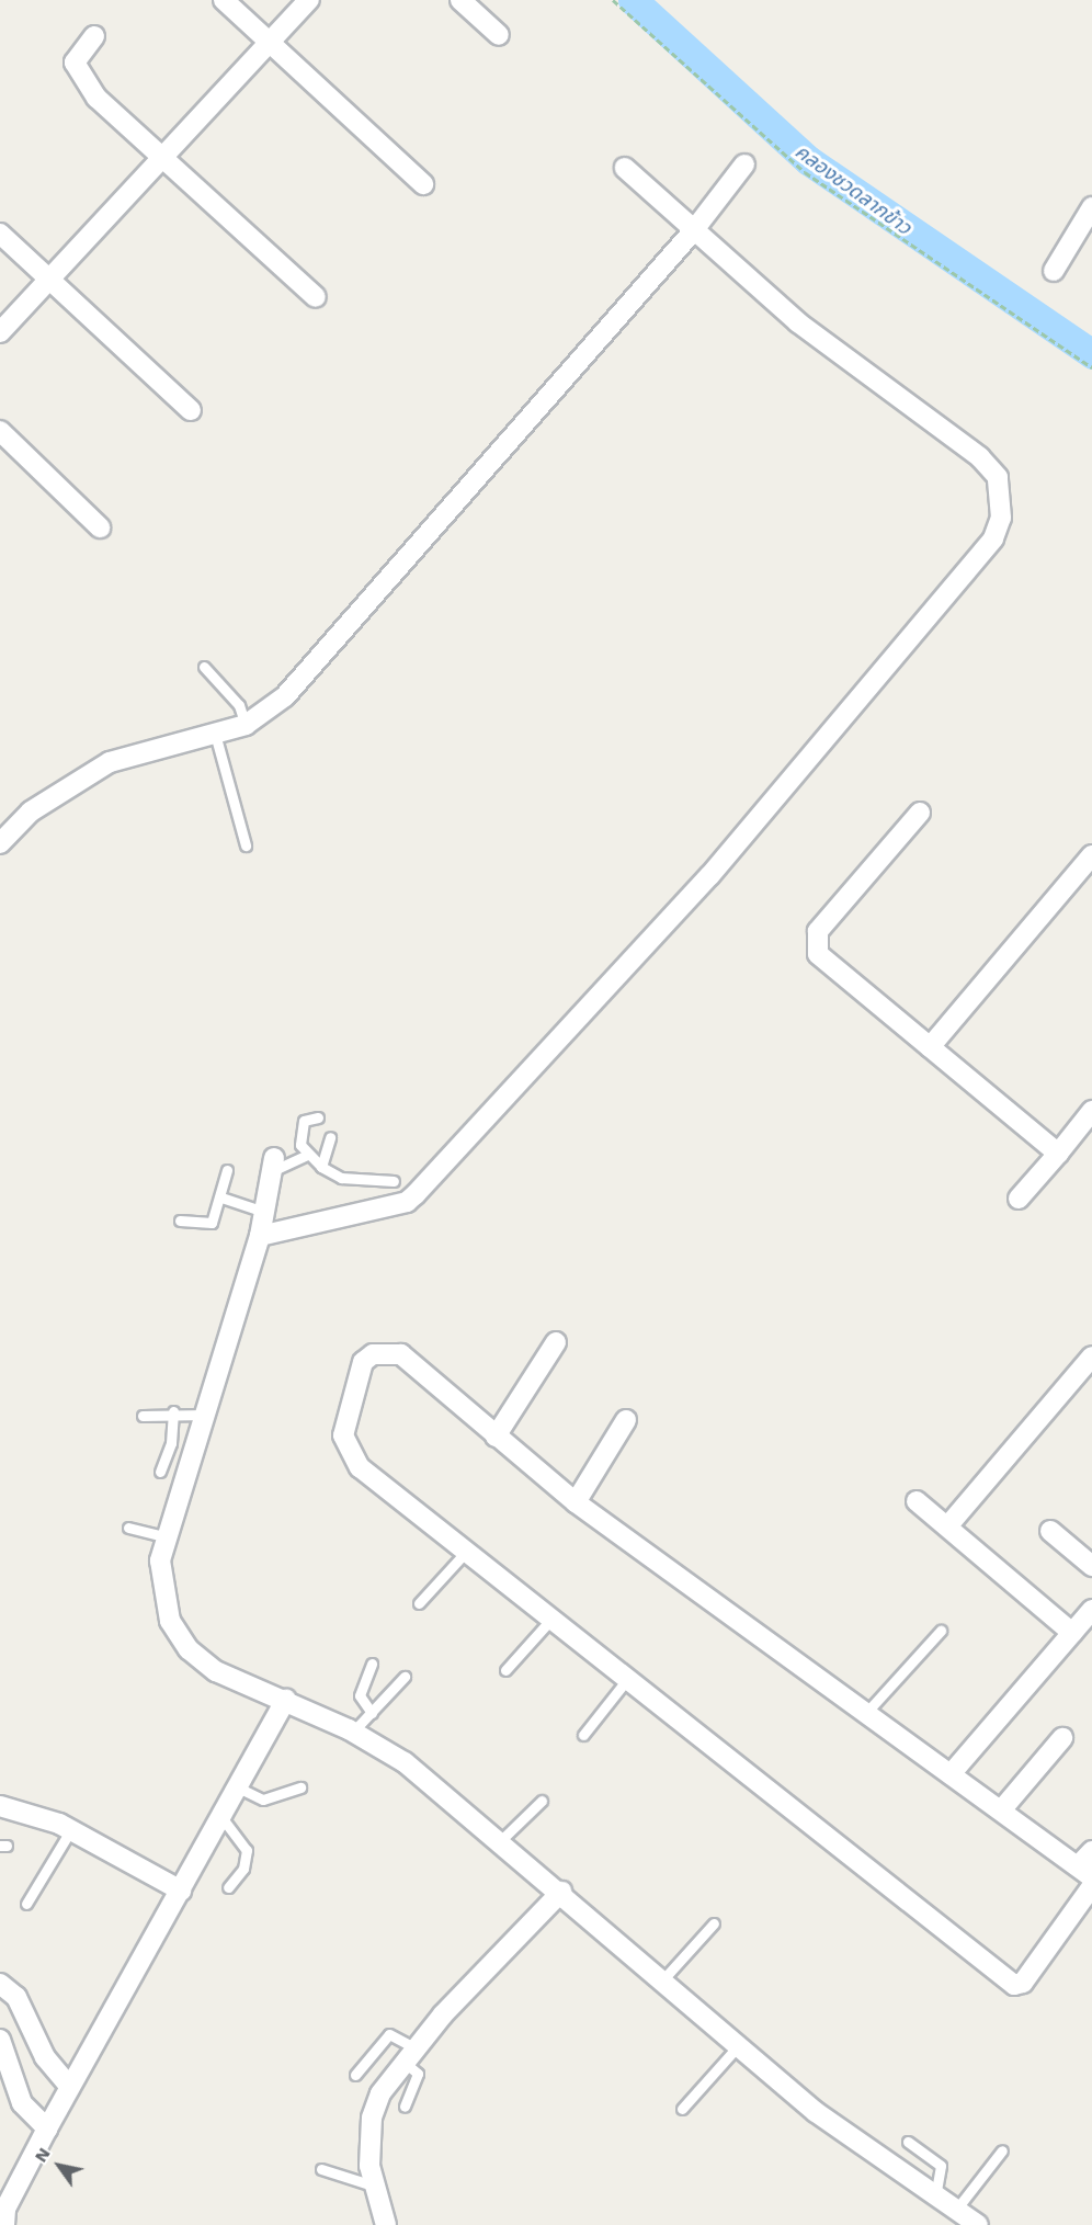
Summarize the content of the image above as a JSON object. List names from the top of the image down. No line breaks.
{"water":["คลองชวดลากข้าว"],"north":"top left"}
